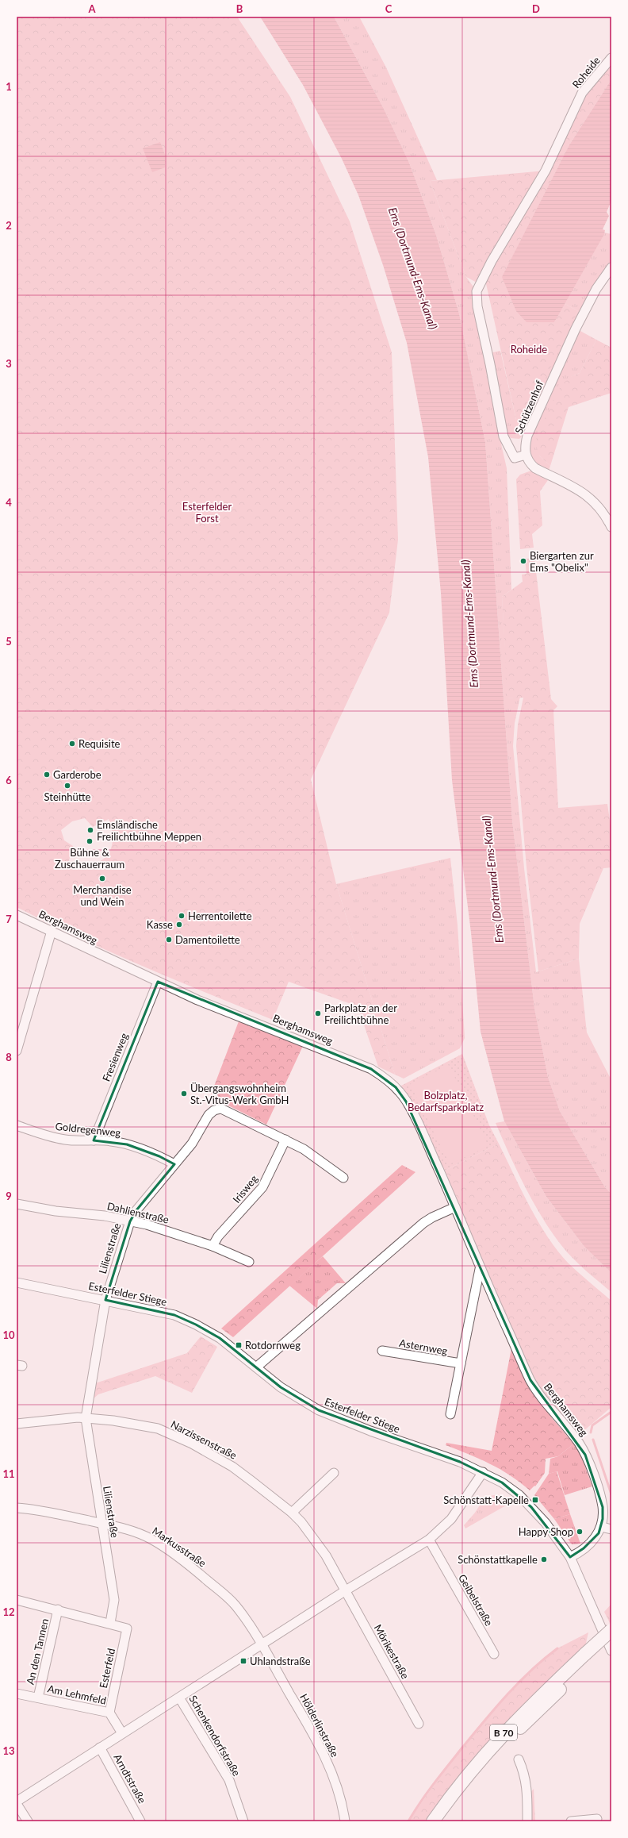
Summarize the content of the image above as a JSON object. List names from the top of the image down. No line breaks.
{"streets":{"highway":["B 70"],"street":["Roheide","Schützenhof","Berghamsweg","Fresienweg","Goldregenweg","Irisweg","Dahlienstraße","Lilienstraße","Esterfelder Stiege","Asternweg","Narzissenstraße","Markusstraße","Geibelstraße","An den Tannen","Mörikestraße","Esterfeld","Am Lehmfeld","Hölderlinstraße","Schenkendorfstraße","Arndtstraße"]},"crossings":[["Roheide","Schützenhof"],["Berghamsweg","Fresienweg"],["Fresienweg","Goldregenweg"],["Goldregenweg","Lilienstraße"],["Irisweg","Dahlienstraße"],["Irisweg","Lilienstraße"],["Dahlienstraße","Lilienstraße"],["Lilienstraße","Esterfelder Stiege"],["Lilienstraße","Narzissenstraße"],["Lilienstraße","Markusstraße"],["Lilienstraße","An den Tannen"],["Narzissenstraße","Mörikestraße"],["Markusstraße","Hölderlinstraße"],["An den Tannen","Esterfeld"],["An den Tannen","Am Lehmfeld"],["Esterfeld","Am Lehmfeld"]],"water":["Ems (Dortmund-Ems-Kanal)"],"parks":["Roheide","Esterfelder Forst","Bolzplatz, Bedarfsparkplatz"],"places":{"other":["Biergarten zur Ems \"Obelix\"","Requisite","Garderobe","Steinhütte","Emsländische Freilichtbühne Meppen","Bühne & Zuschauerraum","Merchandise und Wein","Herrentoilette","Kasse","Damentoilette","Parkplatz an der Freilichtbühne","Übergangswohnheim St.-Vitus-Werk GmbH","Happy Shop","Schönstattkapelle"],"transit":["Rotdornweg","Schönstatt-Kapelle","Uhlandstraße"]},"grid":{"columns":["A","B","C","D"],"rows":["1","2","3","4","5","6","7","8","9","10","11","12","13"]}}
